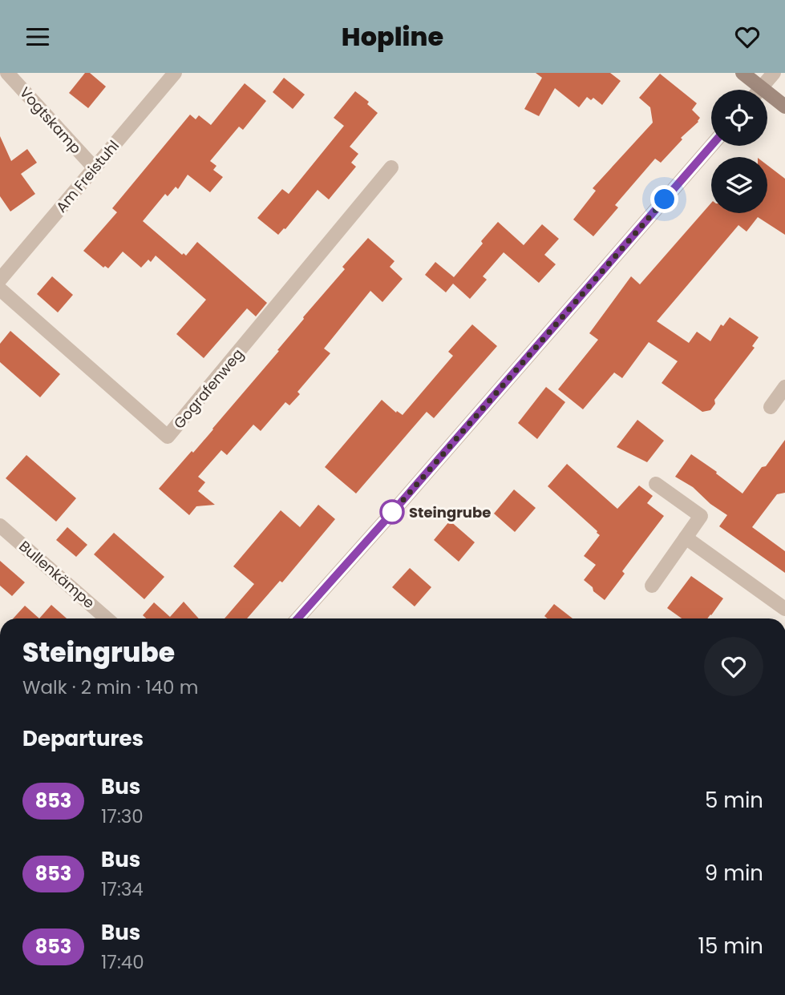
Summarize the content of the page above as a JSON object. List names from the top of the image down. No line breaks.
{"streets":{"street":["Vogtskamp","Am Freistuhl","Gografenweg","Bullenkämpe"]},"crossings":[["Vogtskamp","Am Freistuhl"]],"places":["Steingrube"],"lines":["bus line 853"],"page":{"header":"Hopline","heading":[["Steingrube","Walk · 2 min · 140 m"],"Departures"],"list":[{"mark":"853","name":"Bus","note":"17:30","value":"5 min"},{"mark":"853","name":"Bus","note":"17:34","value":"9 min"},{"mark":"853","name":"Bus","note":"17:40","value":"15 min"}]}}
